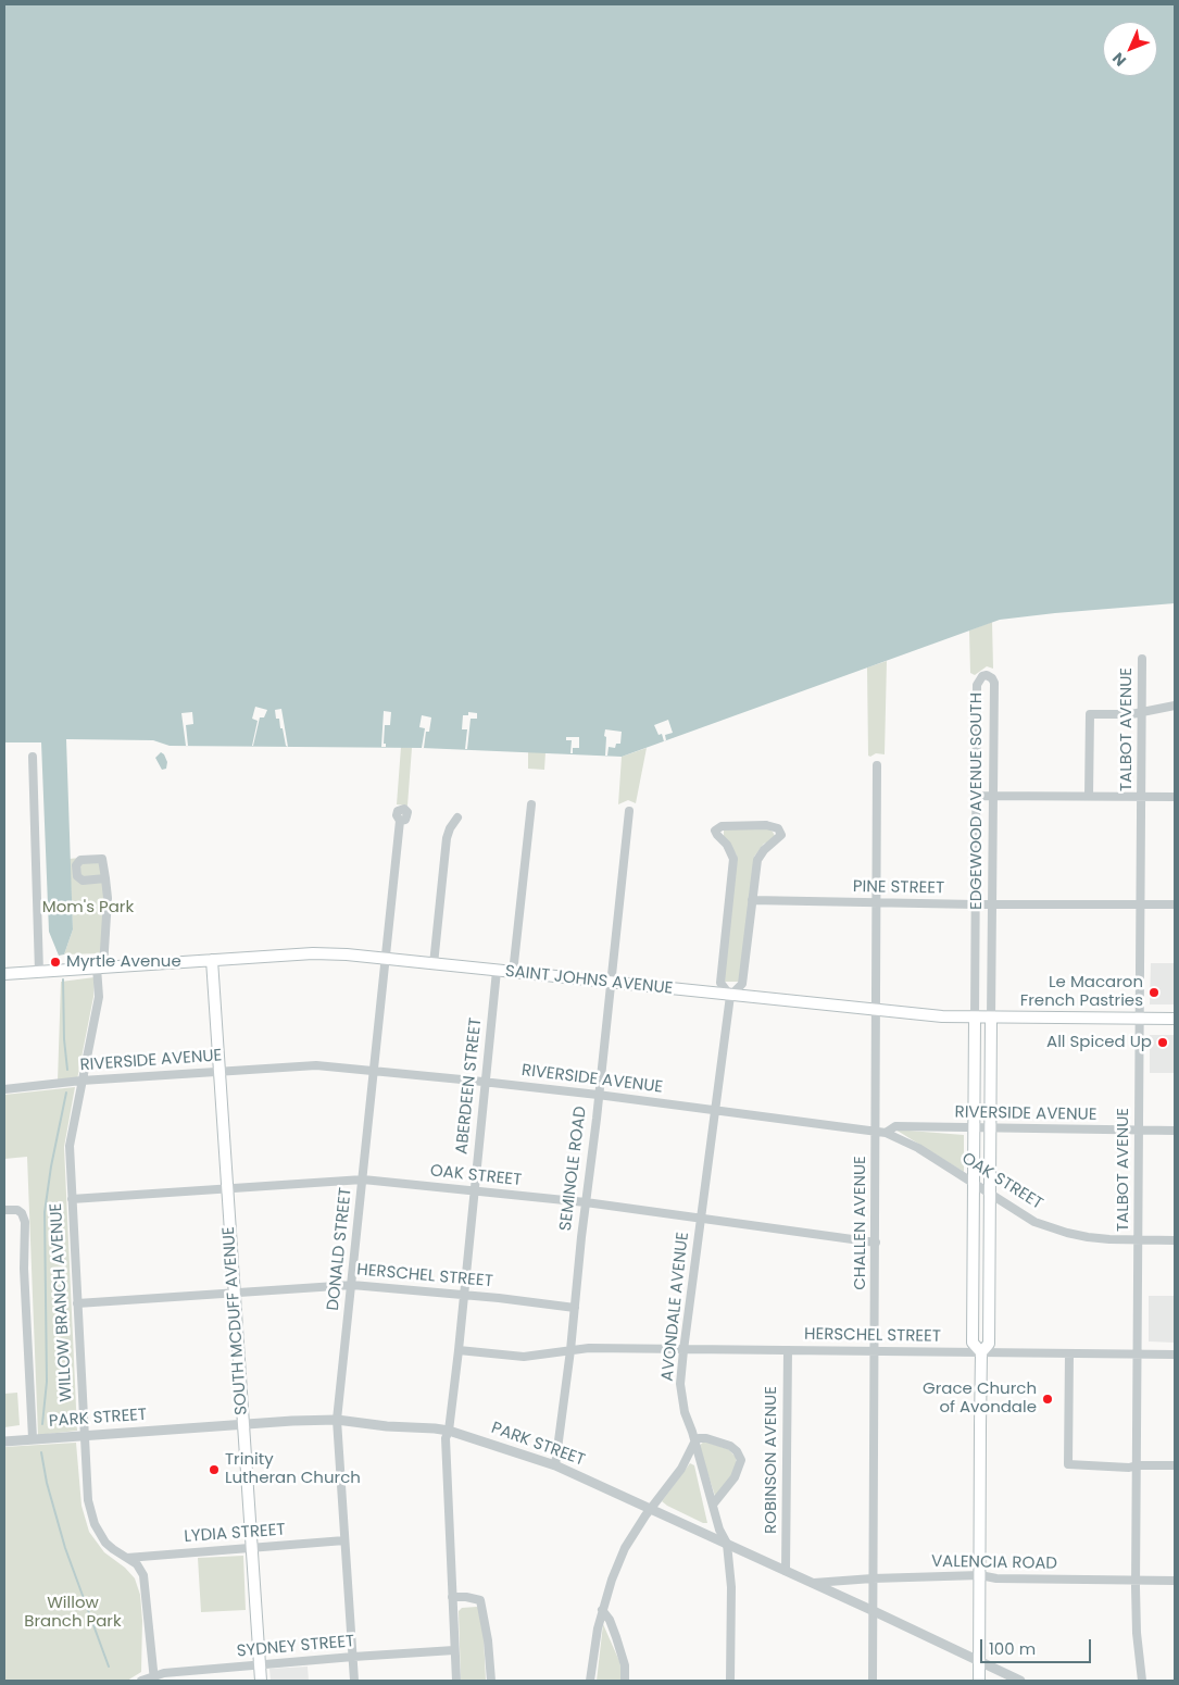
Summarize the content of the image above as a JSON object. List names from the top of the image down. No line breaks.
{"streets":{"main road":["EDGEWOOD AVENUE SOUTH","SAINT JOHNS AVENUE","SOUTH MCDUFF AVENUE"],"street":["TALBOT AVENUE","PINE STREET","RIVERSIDE AVENUE","ABERDEEN STREET","SEMINOLE ROAD","OAK STREET","CHALLEN AVENUE","DONALD STREET","HERSCHEL STREET","WILLOW BRANCH AVENUE","AVONDALE AVENUE","PARK STREET","ROBINSON AVENUE","LYDIA STREET","VALENCIA ROAD","SYDNEY STREET"]},"crossings":[["TALBOT AVENUE","PINE STREET"],["TALBOT AVENUE","SAINT JOHNS AVENUE"],["TALBOT AVENUE","RIVERSIDE AVENUE"],["TALBOT AVENUE","OAK STREET"],["TALBOT AVENUE","HERSCHEL STREET"],["TALBOT AVENUE","VALENCIA ROAD"],["EDGEWOOD AVENUE SOUTH","PINE STREET"],["EDGEWOOD AVENUE SOUTH","SAINT JOHNS AVENUE"],["EDGEWOOD AVENUE SOUTH","RIVERSIDE AVENUE"],["EDGEWOOD AVENUE SOUTH","OAK STREET"],["EDGEWOOD AVENUE SOUTH","HERSCHEL STREET"],["EDGEWOOD AVENUE SOUTH","PARK STREET"],["EDGEWOOD AVENUE SOUTH","VALENCIA ROAD"],["PINE STREET","CHALLEN AVENUE"],["SAINT JOHNS AVENUE","ABERDEEN STREET"],["SAINT JOHNS AVENUE","SEMINOLE ROAD"],["SAINT JOHNS AVENUE","CHALLEN AVENUE"],["SAINT JOHNS AVENUE","DONALD STREET"],["SAINT JOHNS AVENUE","WILLOW BRANCH AVENUE"],["SAINT JOHNS AVENUE","AVONDALE AVENUE"],["SAINT JOHNS AVENUE","SOUTH MCDUFF AVENUE"],["RIVERSIDE AVENUE","ABERDEEN STREET"],["RIVERSIDE AVENUE","SEMINOLE ROAD"],["RIVERSIDE AVENUE","OAK STREET"],["RIVERSIDE AVENUE","CHALLEN AVENUE"],["RIVERSIDE AVENUE","DONALD STREET"],["RIVERSIDE AVENUE","WILLOW BRANCH AVENUE"],["RIVERSIDE AVENUE","AVONDALE AVENUE"],["RIVERSIDE AVENUE","SOUTH MCDUFF AVENUE"],["ABERDEEN STREET","OAK STREET"],["ABERDEEN STREET","HERSCHEL STREET"],["ABERDEEN STREET","PARK STREET"],["ABERDEEN STREET","SYDNEY STREET"],["SEMINOLE ROAD","OAK STREET"],["SEMINOLE ROAD","HERSCHEL STREET"],["SEMINOLE ROAD","PARK STREET"],["OAK STREET","CHALLEN AVENUE"],["OAK STREET","DONALD STREET"],["OAK STREET","WILLOW BRANCH AVENUE"],["OAK STREET","AVONDALE AVENUE"],["OAK STREET","SOUTH MCDUFF AVENUE"],["CHALLEN AVENUE","HERSCHEL STREET"],["CHALLEN AVENUE","PARK STREET"],["CHALLEN AVENUE","VALENCIA ROAD"],["DONALD STREET","HERSCHEL STREET"],["DONALD STREET","PARK STREET"],["DONALD STREET","LYDIA STREET"],["DONALD STREET","SYDNEY STREET"],["HERSCHEL STREET","WILLOW BRANCH AVENUE"],["HERSCHEL STREET","AVONDALE AVENUE"],["HERSCHEL STREET","SOUTH MCDUFF AVENUE"],["HERSCHEL STREET","ROBINSON AVENUE"],["WILLOW BRANCH AVENUE","PARK STREET"],["WILLOW BRANCH AVENUE","LYDIA STREET"],["WILLOW BRANCH AVENUE","SYDNEY STREET"],["AVONDALE AVENUE","PARK STREET"],["SOUTH MCDUFF AVENUE","PARK STREET"],["SOUTH MCDUFF AVENUE","LYDIA STREET"],["SOUTH MCDUFF AVENUE","SYDNEY STREET"],["PARK STREET","ROBINSON AVENUE"],["PARK STREET","VALENCIA ROAD"]],"parks":["Mom's Park","Willow Branch Park"],"places":["Myrtle Avenue","Le Macaron French Pastries","All Spiced Up","Grace Church of Avondale","Trinity Lutheran Church"],"scale_bar":"100 m","north":"bottom left"}
